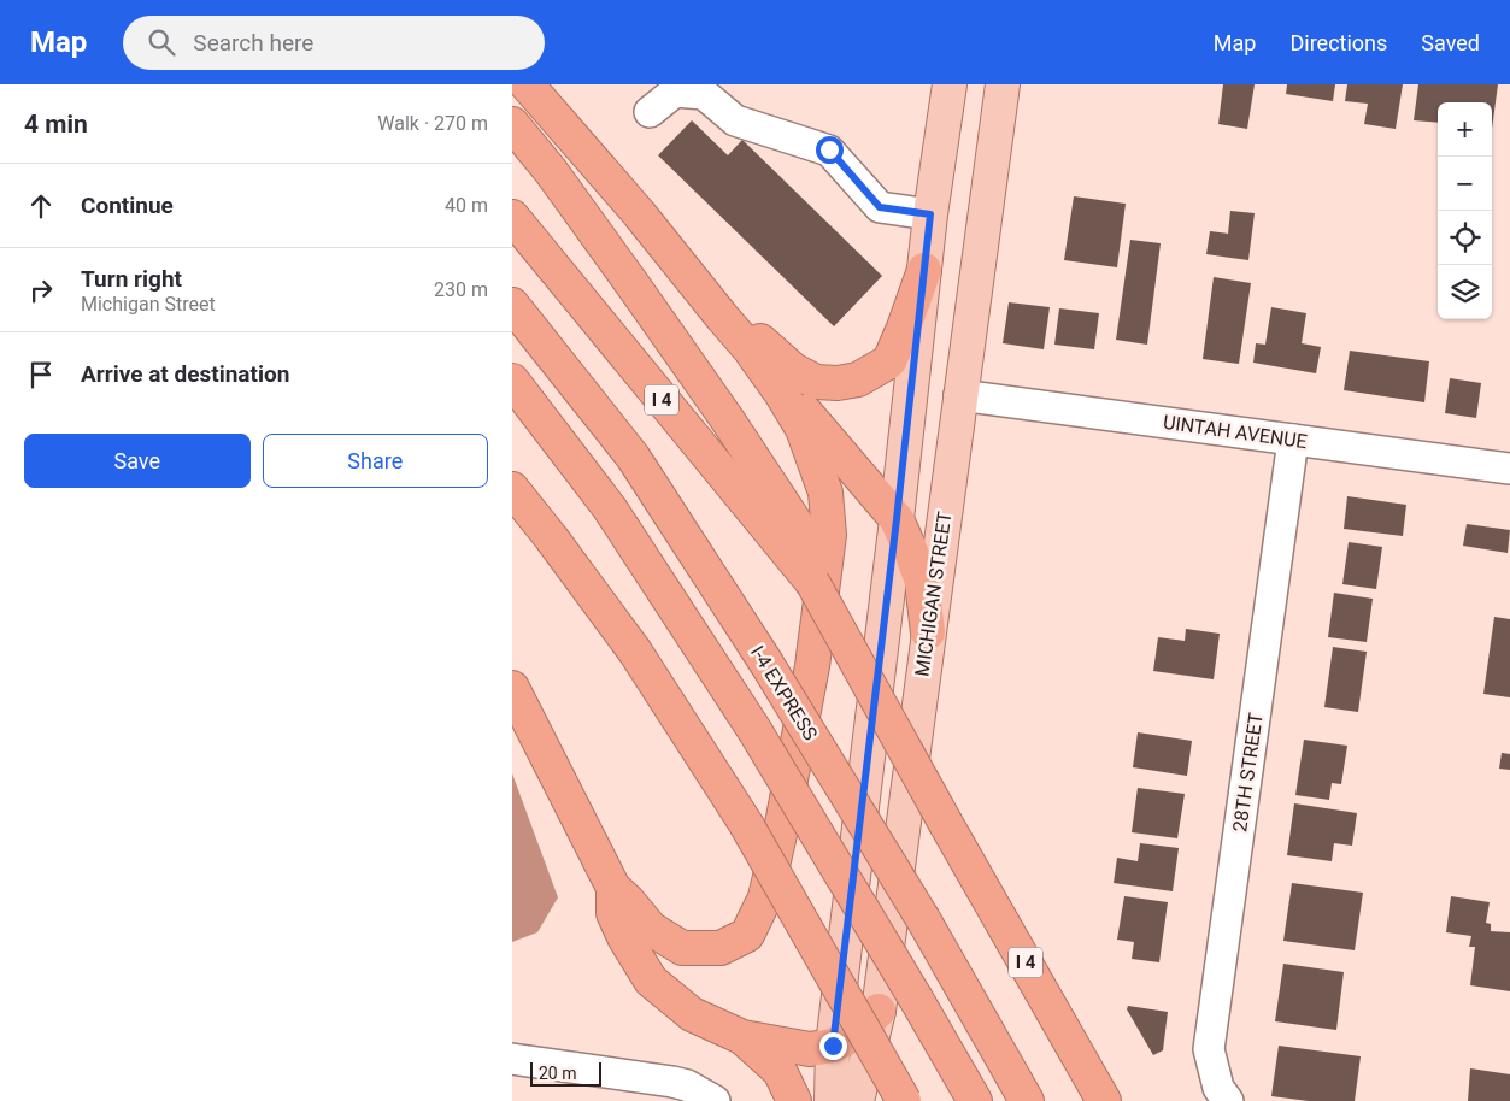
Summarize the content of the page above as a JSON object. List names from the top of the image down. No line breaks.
{"streets":{"highway":["I 4","I-4 EXPRESS"],"main road":["MICHIGAN STREET"],"street":["UINTAH AVENUE","28TH STREET"]},"crossings":[["UINTAH AVENUE","MICHIGAN STREET"],["UINTAH AVENUE","28TH STREET"]],"scale_bar":"20 m","page":{"header":"Map","search":"Search here","nav":["Map","Directions","Saved"],"heading":["4 min","Walk · 270 m"],"map_buttons":["+","−"],"list":[["Continue","40 m"],["Turn right","Michigan Street","230 m"],"Arrive at destination"],"buttons":["Save","Share"],"scale":"20 m"}}
